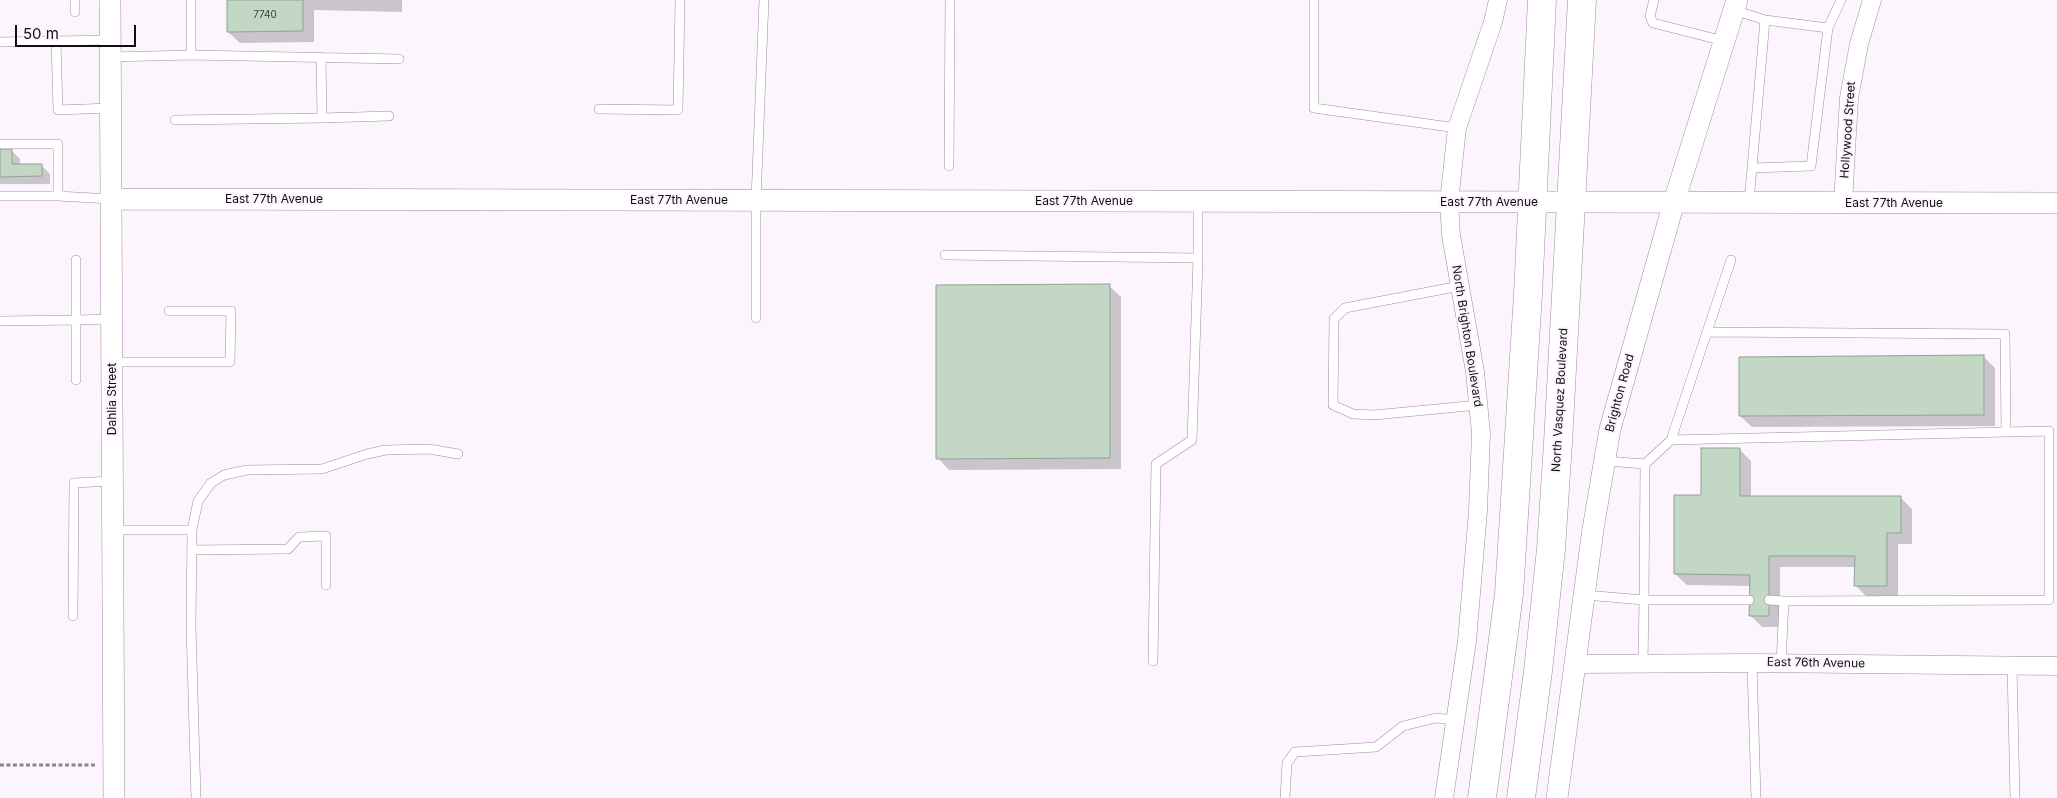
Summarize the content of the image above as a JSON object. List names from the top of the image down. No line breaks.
{"streets":{"highway":["North Vasquez Boulevard"],"street":["Hollywood Street","East 77th Avenue","North Brighton Boulevard","Brighton Road","Dahlia Street","East 76th Avenue"]},"crossings":[["Hollywood Street","East 77th Avenue"],["East 77th Avenue","North Brighton Boulevard"],["East 77th Avenue","Brighton Road"],["East 77th Avenue","Dahlia Street"],["East 77th Avenue","North Vasquez Boulevard"],["Brighton Road","East 76th Avenue"]],"house_numbers":["7740"],"scale_bar":"50 m"}
